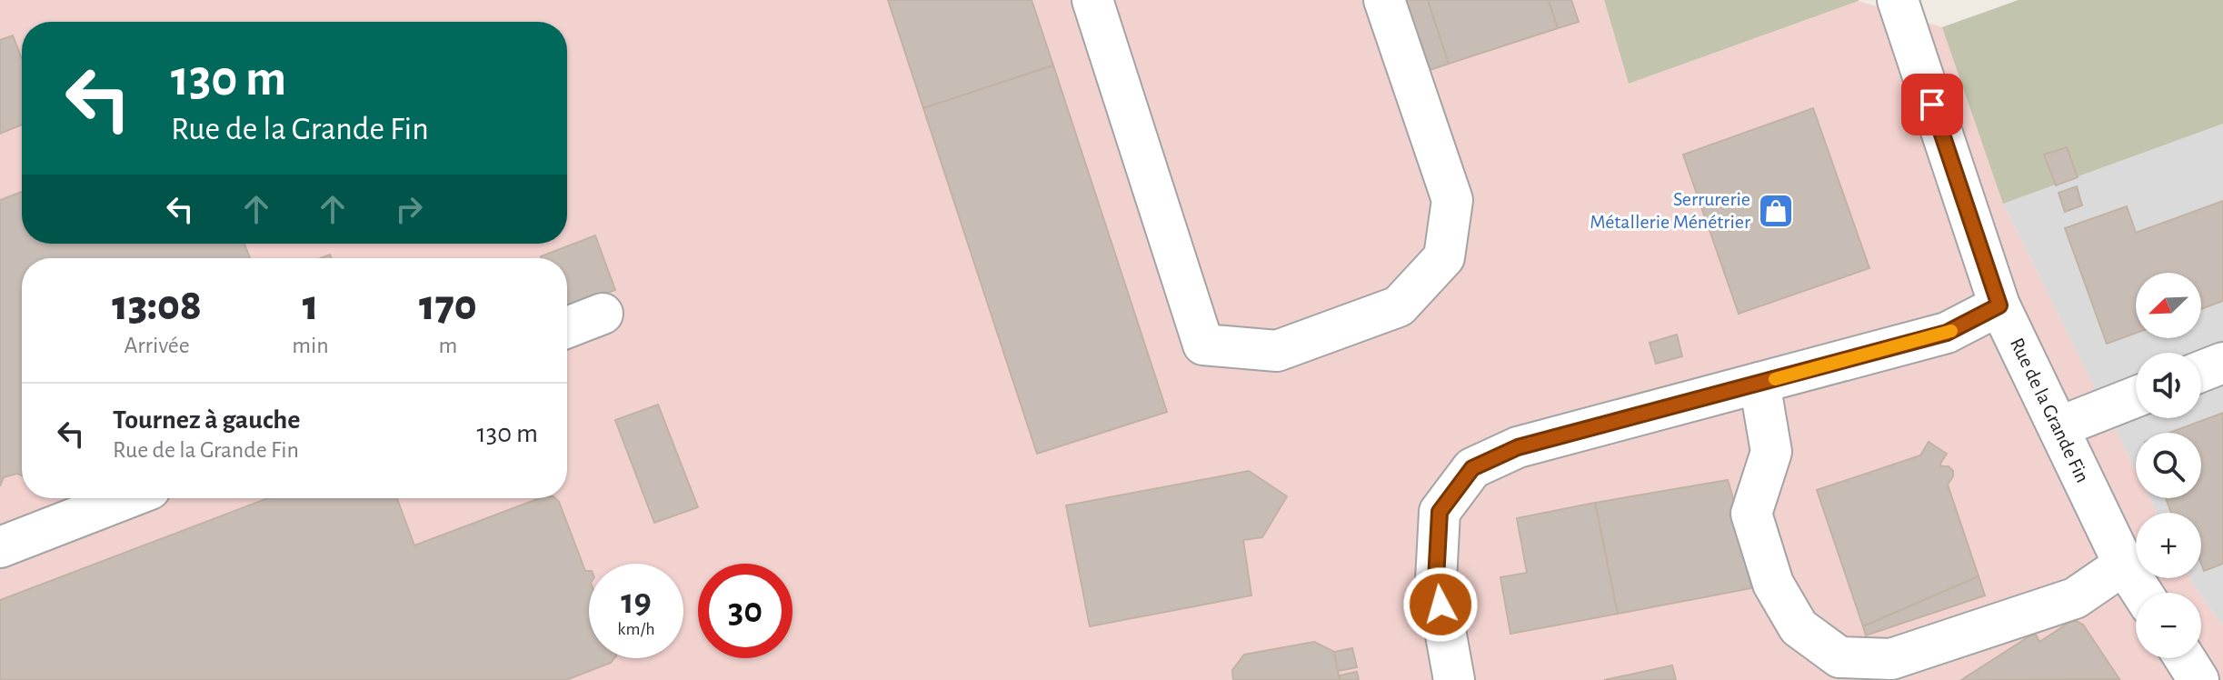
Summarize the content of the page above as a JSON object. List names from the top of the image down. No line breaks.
{"streets":{"street":["Rue de la Grande Fin"]},"places":{"shop":["Serrurerie Métallerie Ménétrier"]},"north":"bottom left","page":{"turn":["130 m","Rue de la Grande Fin"],"eta":["13:08","Arrivée","1","min","170","m"],"map_buttons":["+","−"],"list":[{"name":"Tournez à gauche","note":"Rue de la Grande Fin","value":"130 m"}],"speed":"19 km/h","limit":"30"}}
